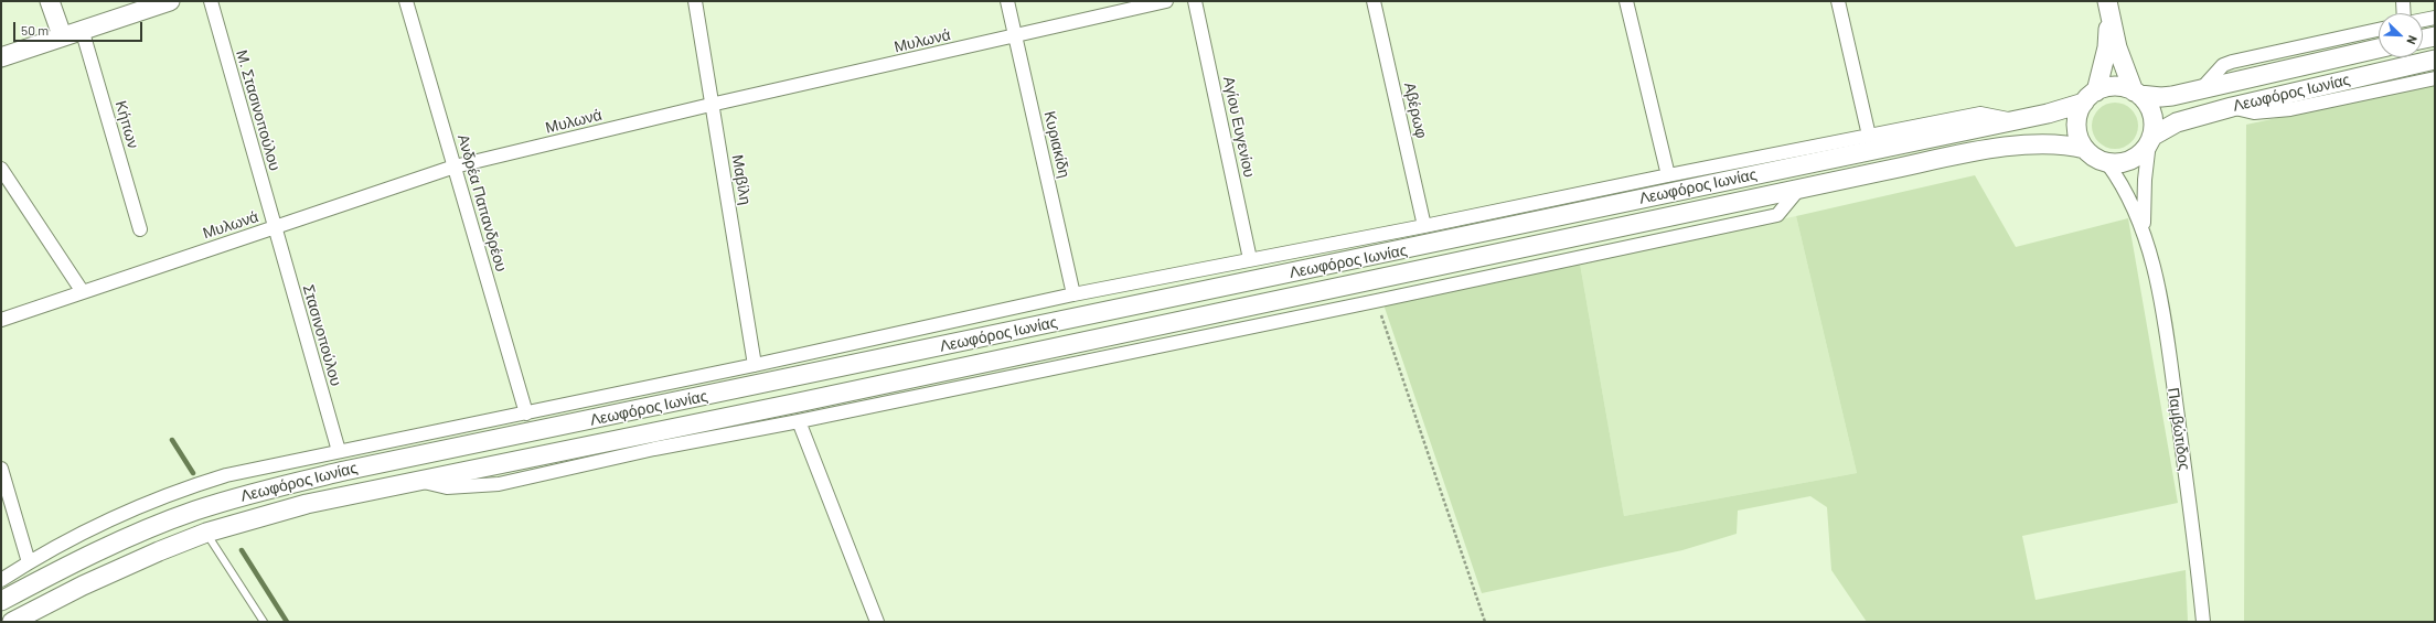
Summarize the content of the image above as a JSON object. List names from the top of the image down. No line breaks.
{"streets":{"street":["Μυλωνά","Λεωφόρος Ιωνίας","Μ. Στασινοπούλου","Αβέρωφ","Κήπων","Αγίου Ευγενίου","Κυριακίδη","Μαβίλη","Ανδρέα Παπανδρέου","Στασινοπούλου","Παμβώτιδος"]},"crossings":[["Μυλωνά","Μ. Στασινοπούλου"],["Μυλωνά","Κυριακίδη"],["Μυλωνά","Μαβίλη"],["Μυλωνά","Ανδρέα Παπανδρέου"],["Μυλωνά","Στασινοπούλου"],["Λεωφόρος Ιωνίας","Αβέρωφ"],["Λεωφόρος Ιωνίας","Αγίου Ευγενίου"],["Λεωφόρος Ιωνίας","Κυριακίδη"],["Λεωφόρος Ιωνίας","Μαβίλη"],["Λεωφόρος Ιωνίας","Ανδρέα Παπανδρέου"],["Λεωφόρος Ιωνίας","Στασινοπούλου"],["Λεωφόρος Ιωνίας","Παμβώτιδος"],["Μ. Στασινοπούλου","Στασινοπούλου"]],"scale_bar":"50 m","north":"bottom right"}
